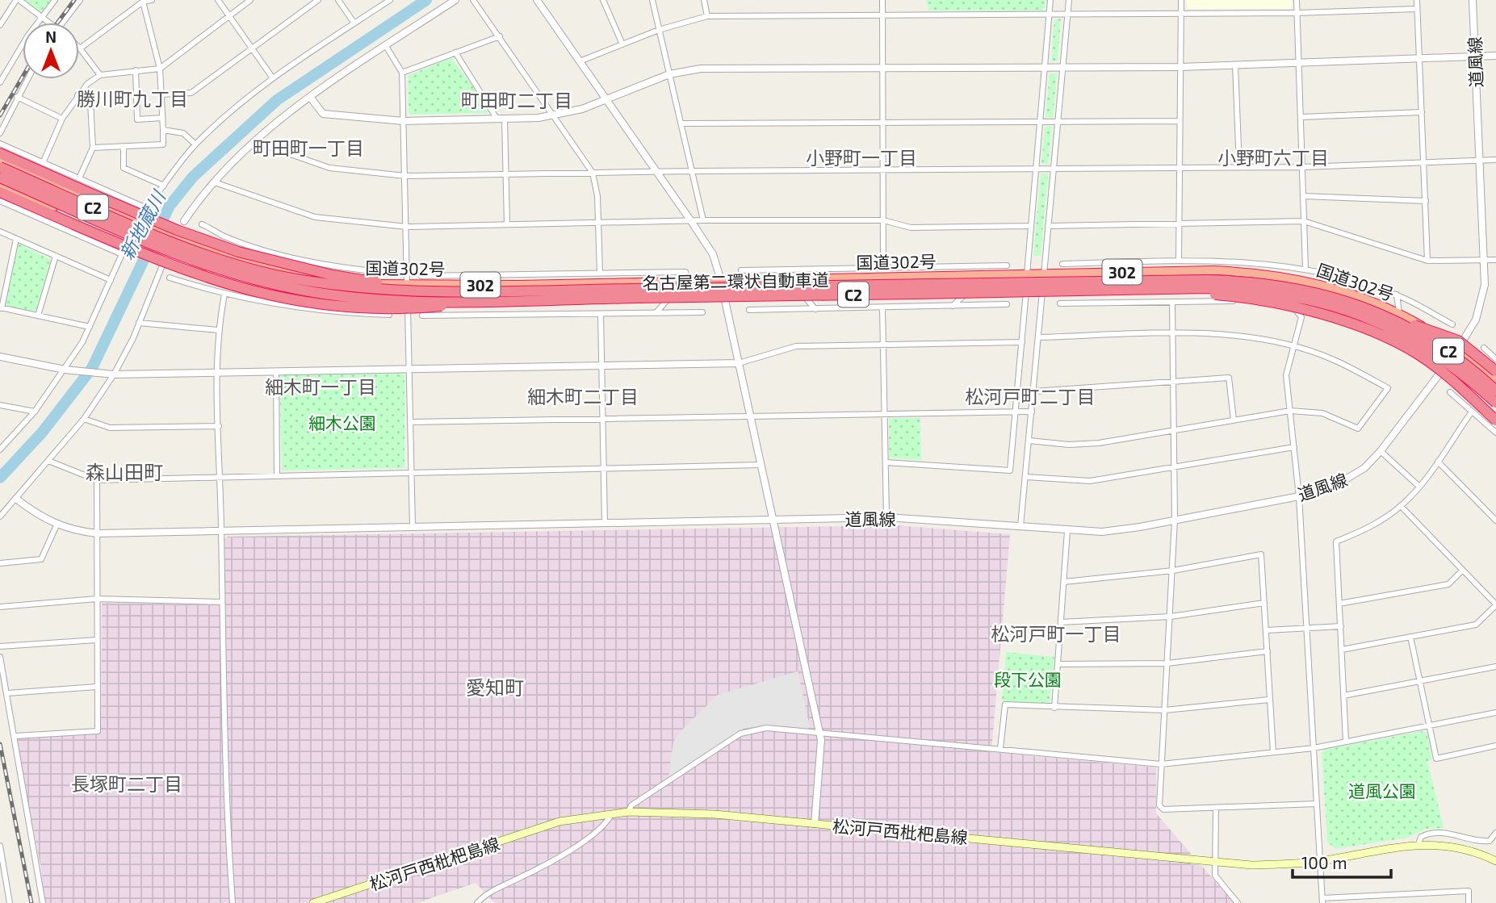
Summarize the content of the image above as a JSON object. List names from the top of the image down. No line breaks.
{"streets":{"highway":["C2","国道302号","302","名古屋第二環状自動車道"],"main road":["松河戸西枇杷島線"],"street":["道風線"]},"crossings":[["道風線","国道302号"],["国道302号","名古屋第二環状自動車道"]],"districts":["勝川町九丁目","町田町二丁目","町田町一丁目","小野町一丁目","小野町六丁目","細木町一丁目","細木町二丁目","松河戸町二丁目","森山田町","松河戸町一丁目","愛知町","長塚町二丁目"],"water":["新地蔵川"],"parks":["細木公園","段下公園","道風公園"],"scale_bar":"100 m","north":"top"}
